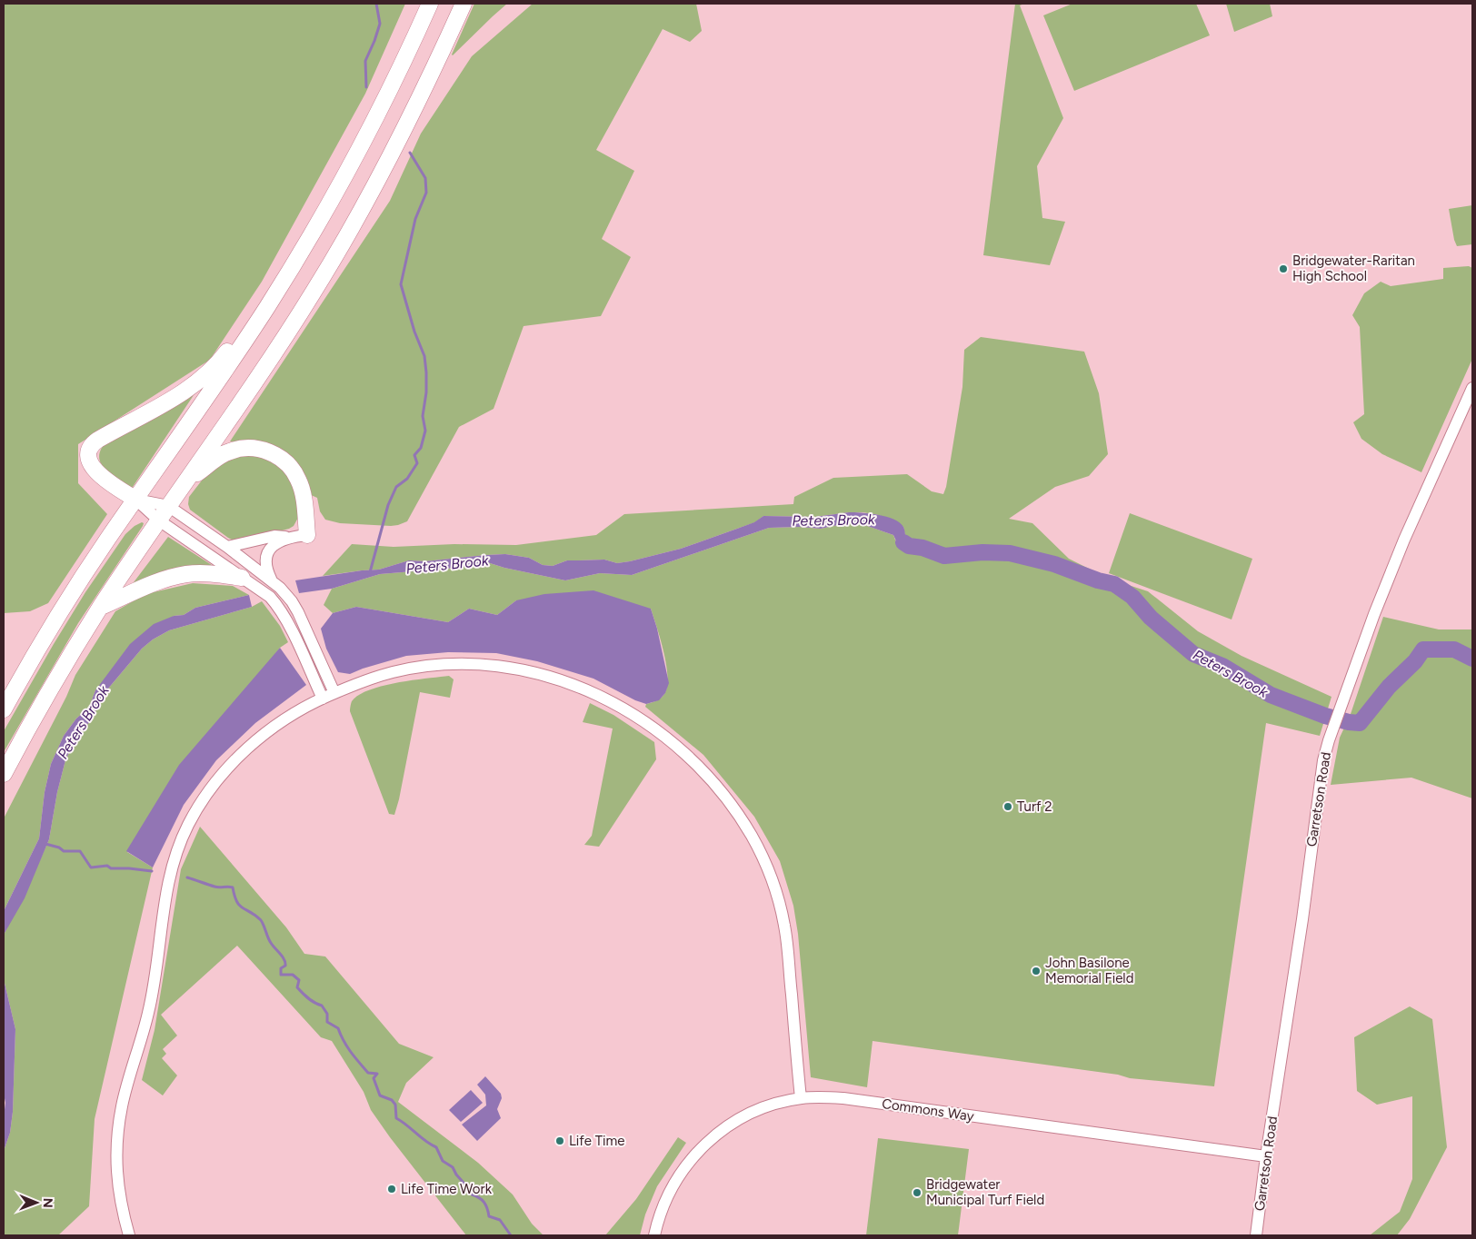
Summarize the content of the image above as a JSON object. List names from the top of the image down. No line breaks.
{"streets":{"street":["Garretson Road","Commons Way"]},"crossings":[["Garretson Road","Commons Way"]],"water":["Peters Brook"],"places":["Bridgewater-Raritan High School","Turf 2","John Basilone Memorial Field","Life Time","Life Time Work","Bridgewater Municipal Turf Field"],"north":"right"}
